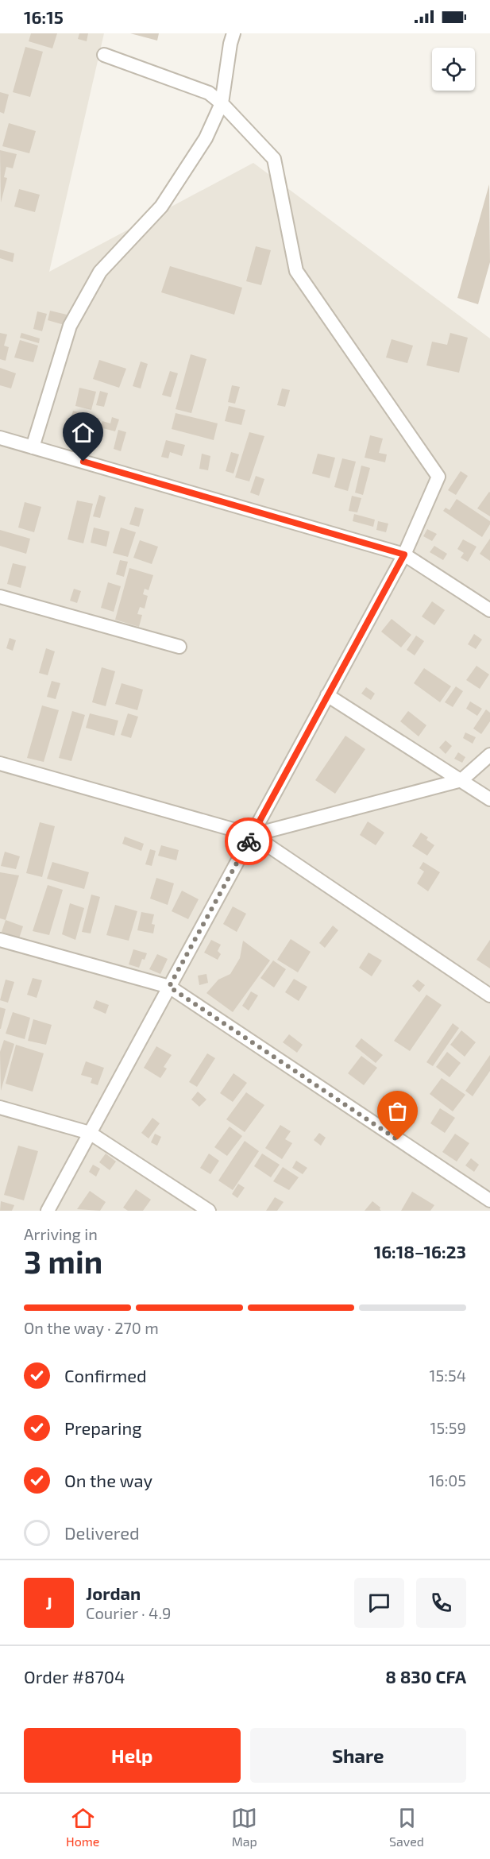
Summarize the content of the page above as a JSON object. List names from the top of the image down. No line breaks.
{"page":{"status":"16:15","heading":["3 min","Arriving in","16:18–16:23"],"panel":["Jordan","Courier · 4.9","Order #8704","8 830 CFA"],"bar":"On the way · 270 m","list":[["Confirmed","15:54"],["Preparing","15:59"],["On the way","16:05"],"Delivered"],"round":"J","buttons":["Help","Share"],"tabs":["Home","Map","Saved"]}}
